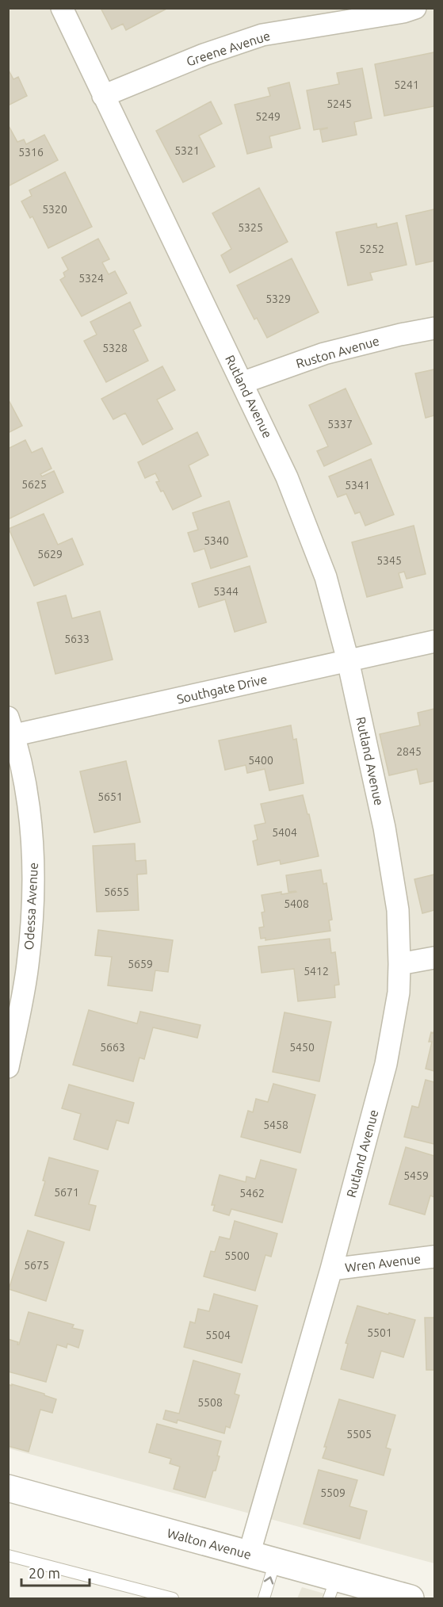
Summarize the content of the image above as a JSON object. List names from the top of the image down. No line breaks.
{"streets":{"street":["Greene Avenue","Ruston Avenue","Rutland Avenue","Southgate Drive","Odessa Avenue","Wren Avenue","Walton Avenue"]},"crossings":[["Greene Avenue","Rutland Avenue"],["Ruston Avenue","Rutland Avenue"],["Rutland Avenue","Southgate Drive"],["Rutland Avenue","Wren Avenue"],["Rutland Avenue","Walton Avenue"],["Southgate Drive","Odessa Avenue"]],"house_numbers":["5241","5245","5249","5321","5316","5320","5325","5252","5324","5329","5328","5337","5625","5341","5340","5629","5345","5344","5633","2845","5400","5651","5404","5655","5408","5659","5412","5663","5450","5458","5459","5671","5462","5500","5675","5501","5504","5508","5505","5509"],"scale_bar":"20 m"}
